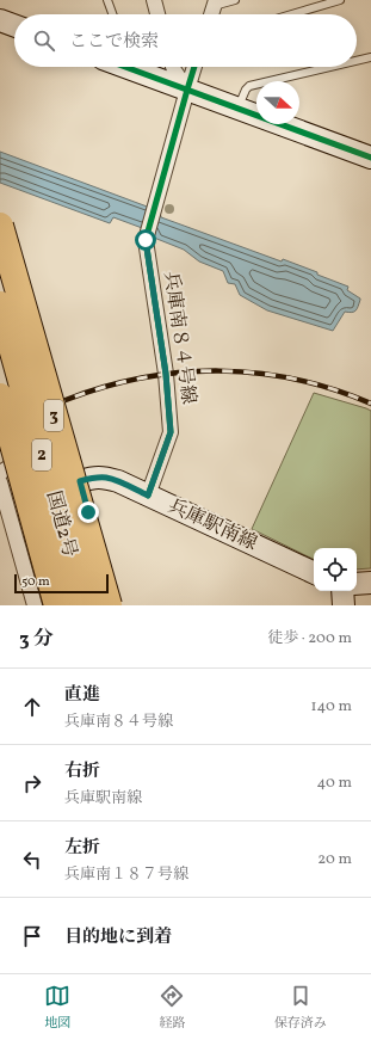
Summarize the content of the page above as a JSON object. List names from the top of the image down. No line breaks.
{"streets":{"highway":["3","2","国道2号"],"street":["兵庫南８４号線","兵庫駅南線"]},"crossings":[["兵庫南８４号線","兵庫駅南線"]],"scale_bar":"50 m","north":"right","page":{"search":"ここで検索","scale":"50 m","heading":["3 分","徒歩 · 200 m"],"list":[["直進","兵庫南８４号線","140 m"],["右折","兵庫駅南線","40 m"],["左折","兵庫南１８７号線","20 m"],"目的地に到着"],"nav":["地図","経路","保存済み"]}}
